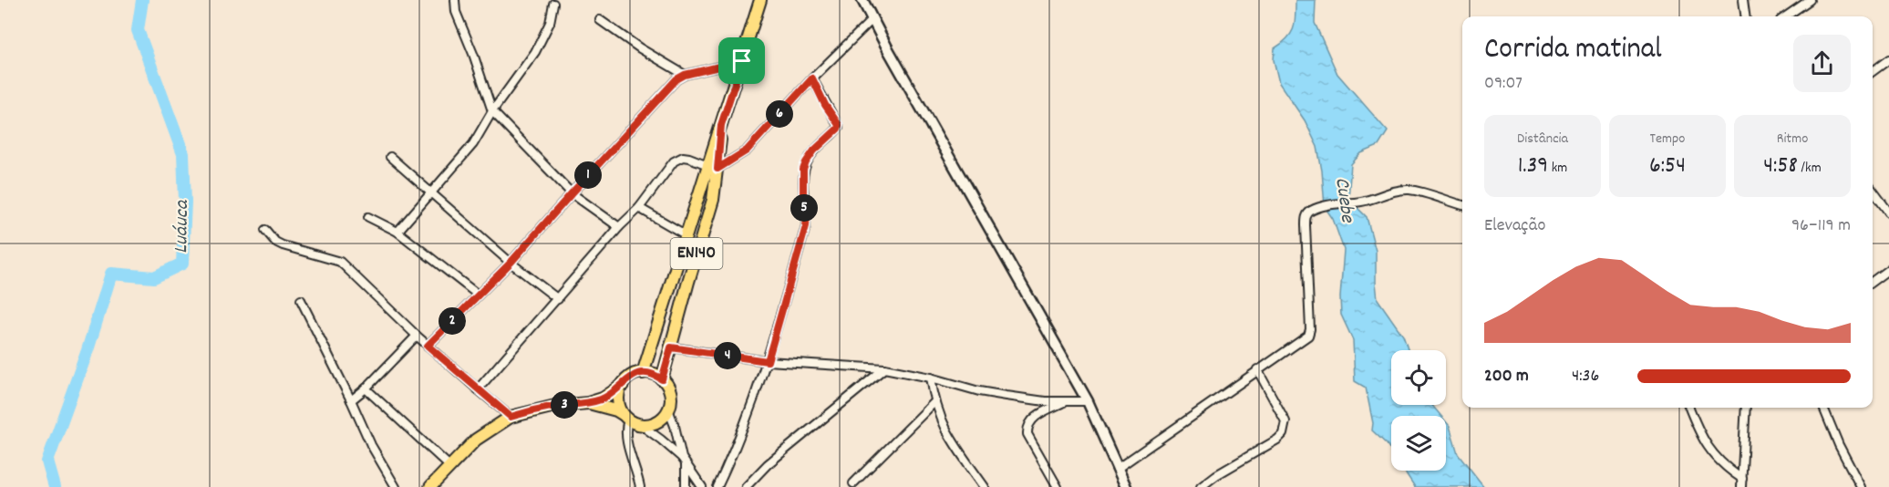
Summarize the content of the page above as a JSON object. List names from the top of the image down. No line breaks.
{"streets":{"main road":["EN140"]},"water":["Cuebe","Luáuca"],"page":{"heading":["Corrida matinal","09:07"],"pins":["6","1","5","2","4","3"],"stats":[["Distância","1.39 km"],["Tempo","6:54"],["Ritmo","4:58 /km"]],"chart":["Elevação","96–119 m"],"list":[{"name":"200 m","note":"4:36"}]}}
